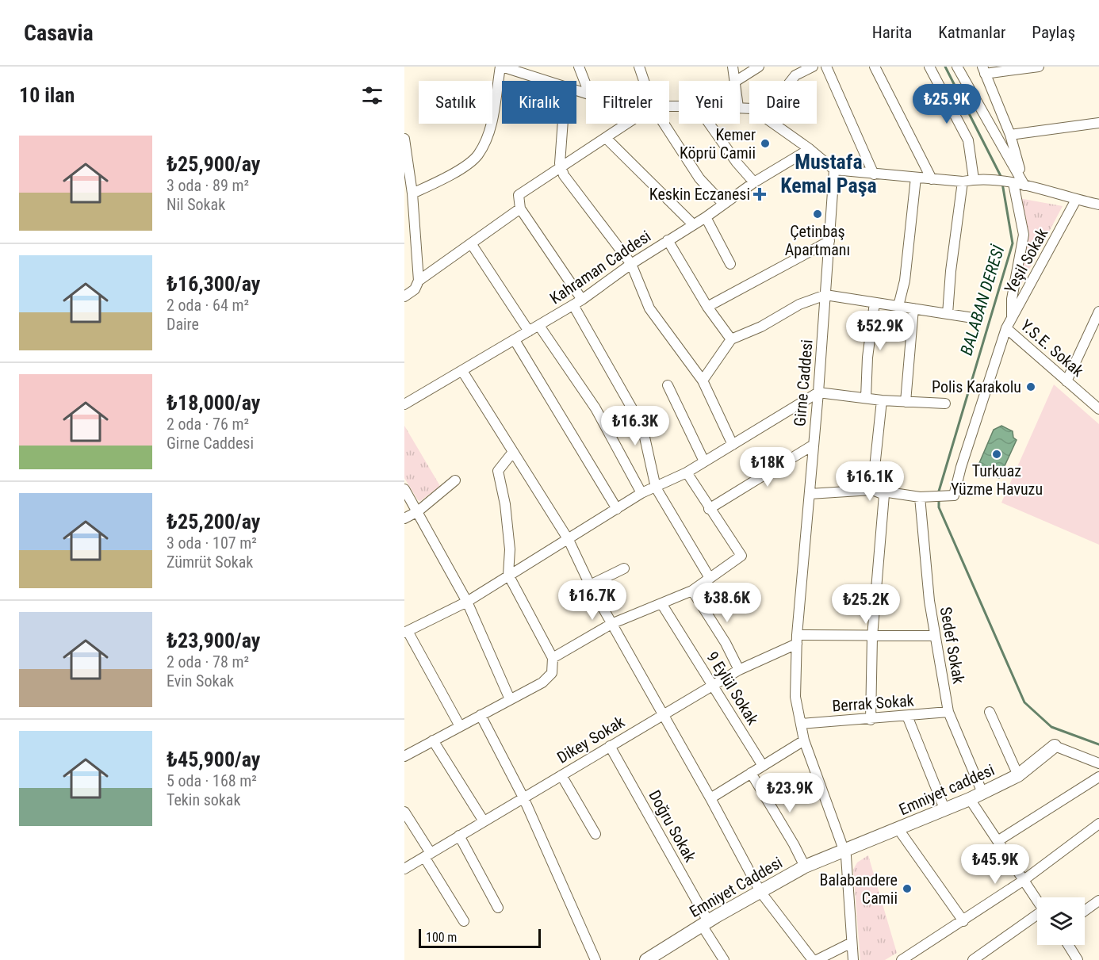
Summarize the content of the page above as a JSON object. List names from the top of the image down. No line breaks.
{"streets":{"street":["Yeşil Sokak","Kahraman Caddesi","Y.S.E. Sokak","Girne Caddesi","Sedef Sokak","9 Eylül Sokak","Berrak Sokak","Dikey Sokak","Emniyet caddesi","Doğru Sokak","Emniyet Caddesi"]},"crossings":[["Yeşil Sokak","Y.S.E. Sokak"],["Yeşil Sokak","Sedef Sokak"],["Girne Caddesi","Berrak Sokak"],["Girne Caddesi","Dikey Sokak"],["Girne Caddesi","Emniyet caddesi"],["Girne Caddesi","Emniyet Caddesi"],["Sedef Sokak","Berrak Sokak"],["Sedef Sokak","Emniyet caddesi"],["9 Eylül Sokak","Dikey Sokak"],["Dikey Sokak","Doğru Sokak"],["Emniyet caddesi","Emniyet Caddesi"],["Doğru Sokak","Emniyet Caddesi"]],"districts":["Mustafa Kemal Paşa"],"water":["BALABAN DERESİ"],"places":{"other":["Kemer Köprü Camii","Çetinbaş Apartmanı","Polis Karakolu","Turkuaz Yüzme Havuzu","Balabandere Camii"],"health":["Keskin Eczanesi"]},"scale_bar":"100 m","page":{"header":"Casavia","nav":["Harita","Katmanlar","Paylaş"],"heading":"10 ilan","chip":["Satılık","Kiralık","Filtreler","Yeni","Daire"],"price":["₺25.9K","₺52.9K","₺16.3K","₺18K","₺16.1K","₺16.7K","₺38.6K","₺25.2K","₺23.9K","₺45.9K"],"list":[{"name":"₺25,900/ay","note":"3 oda · 89 m² · Nil Sokak"},{"name":"₺16,300/ay","note":"2 oda · 64 m² · Daire"},{"name":"₺18,000/ay","note":"2 oda · 76 m² · Girne Caddesi"},{"name":"₺25,200/ay","note":"3 oda · 107 m² · Zümrüt Sokak"},{"name":"₺23,900/ay","note":"2 oda · 78 m² · Evin Sokak"},{"name":"₺45,900/ay","note":"5 oda · 168 m² · Tekin sokak"}],"scale":"100 m"}}
